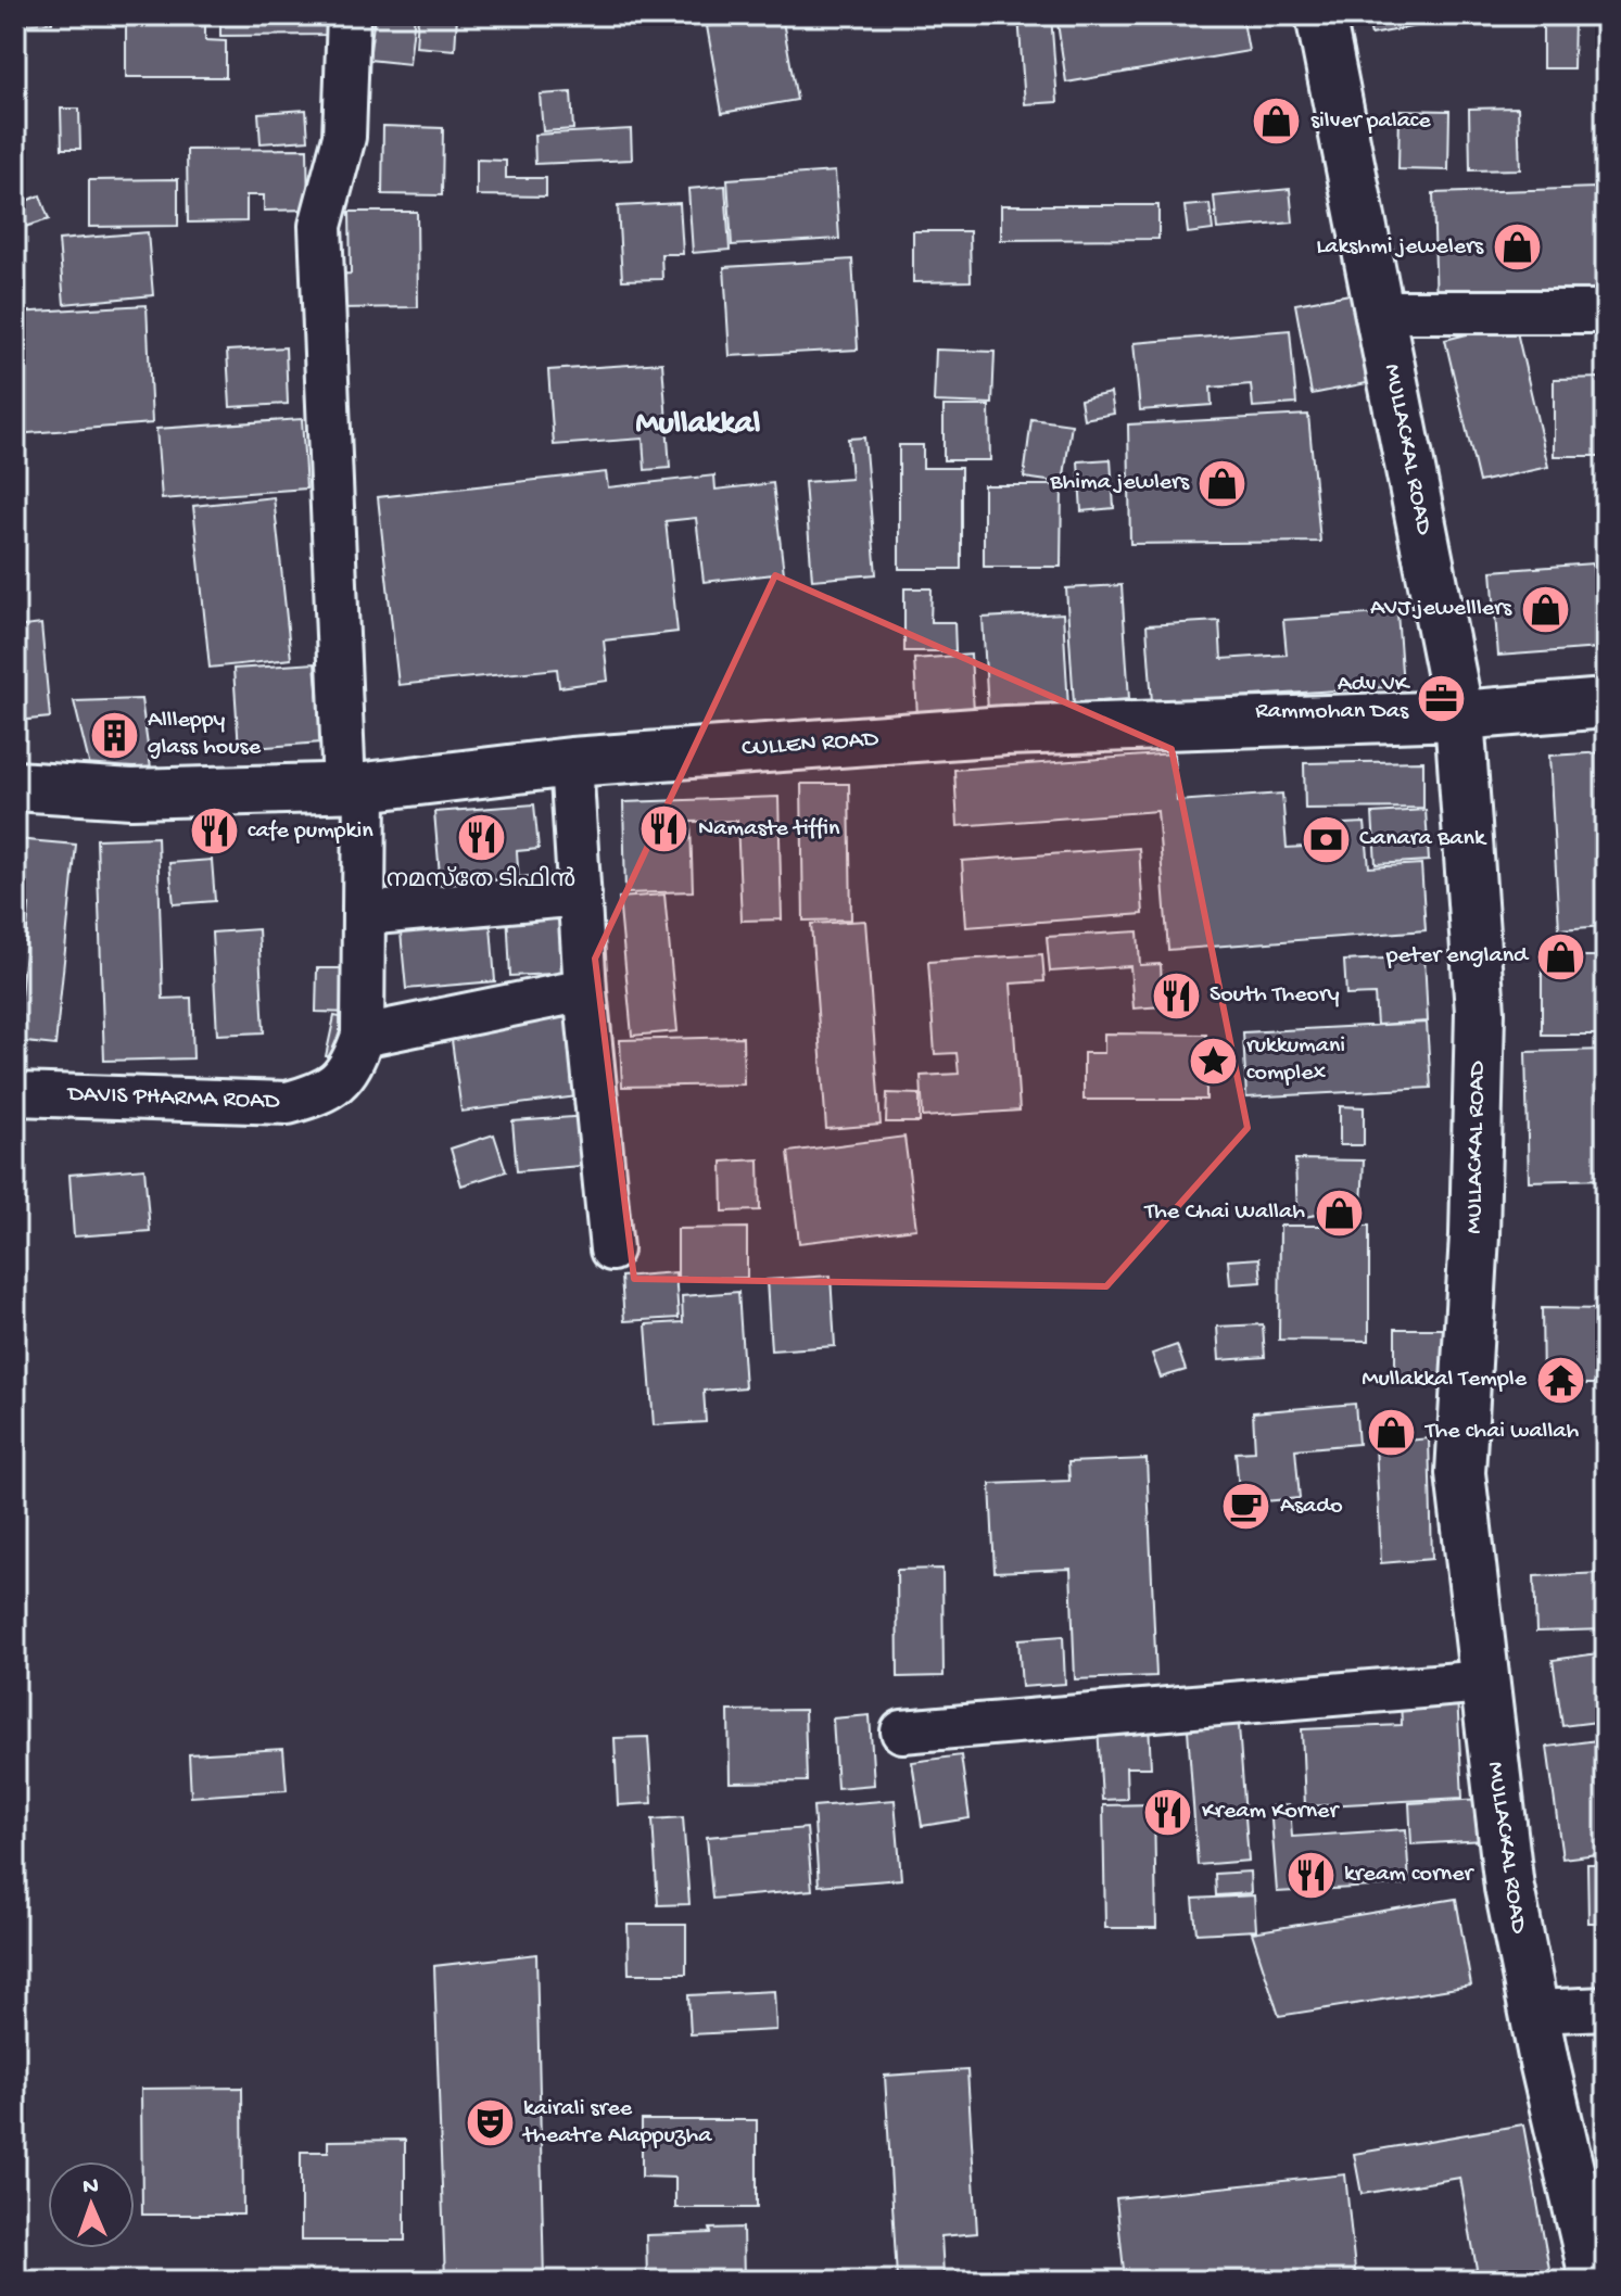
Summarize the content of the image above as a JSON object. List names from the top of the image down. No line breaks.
{"streets":{"main road":["MULLACKAL ROAD","CULLEN ROAD"],"street":["DAVIS PHARMA ROAD"]},"crossings":[["MULLACKAL ROAD","CULLEN ROAD"],["CULLEN ROAD","DAVIS PHARMA ROAD"]],"districts":["Mullakkal"],"places":{"shop":["silver palace","Lakshmi jewelers","Bhima jewlers","AVJ jewelllers","peter england","The Chai Wallah","The chai wallah"],"office":["Adv VK Rammohan Das"],"building":["Allleppy glass house"],"restaurant":["Namaste tiffin","cafe pumpkin","നമസ്തേ ടിഫിൻ","South Theory","Kream Korner","kream corner"],"bank":["Canara Bank"],"place":["rukkumani complex"],"temple":["Mullakkal Temple"],"cafe":["Asado"],"theatre":["kairali sree theatre Alappuzha"]},"north":"top"}
